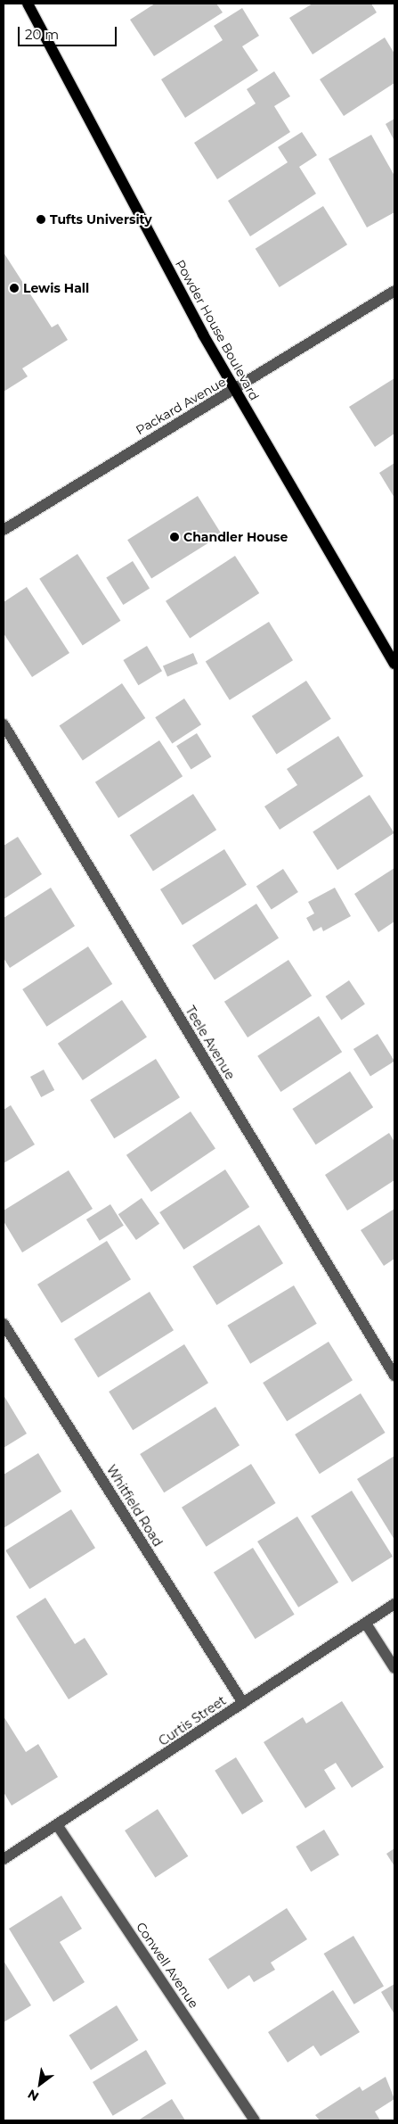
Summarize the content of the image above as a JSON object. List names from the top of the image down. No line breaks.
{"streets":{"main road":["Powder House Boulevard"],"street":["Packard Avenue","Teele Avenue","Whitfield Road","Curtis Street","Conwell Avenue"]},"crossings":[["Powder House Boulevard","Packard Avenue"],["Whitfield Road","Curtis Street"],["Curtis Street","Conwell Avenue"]],"places":["Tufts University","Lewis Hall","Chandler House"],"scale_bar":"20 m","north":"bottom left"}
